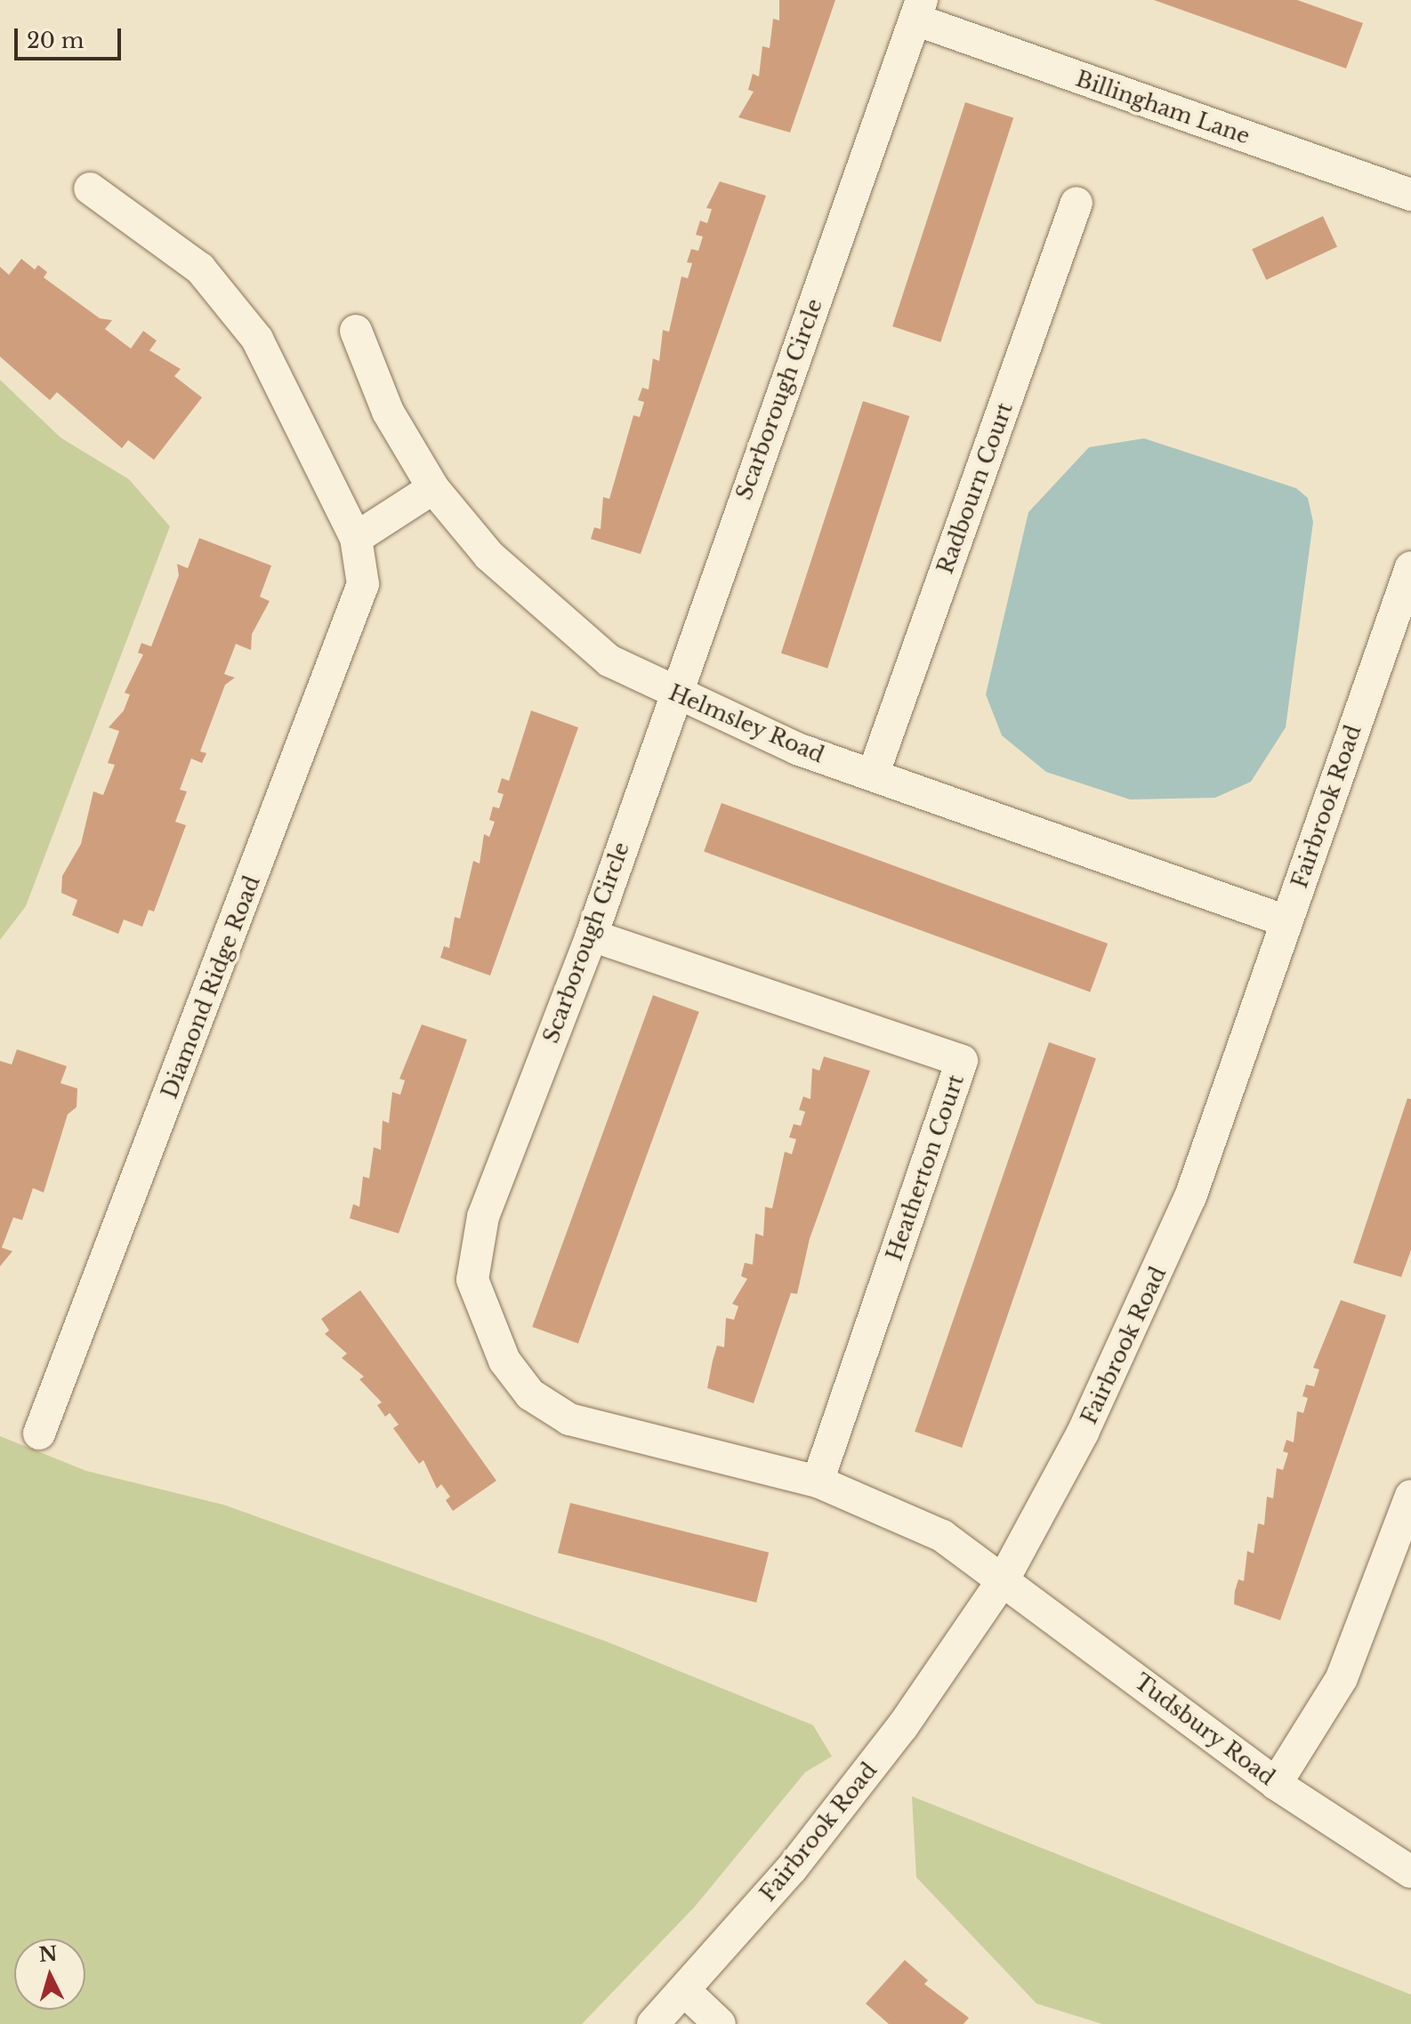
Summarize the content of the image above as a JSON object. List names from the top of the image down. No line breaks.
{"streets":{"street":["Billingham Lane","Scarborough Circle","Radbourn Court","Helmsley Road","Fairbrook Road","Diamond Ridge Road","Heatherton Court","Tudsbury Road"]},"crossings":[["Billingham Lane","Scarborough Circle"],["Scarborough Circle","Helmsley Road"],["Scarborough Circle","Fairbrook Road"],["Scarborough Circle","Heatherton Court"],["Scarborough Circle","Tudsbury Road"],["Radbourn Court","Helmsley Road"],["Helmsley Road","Fairbrook Road"],["Fairbrook Road","Tudsbury Road"]],"scale_bar":"20 m","north":"top"}
